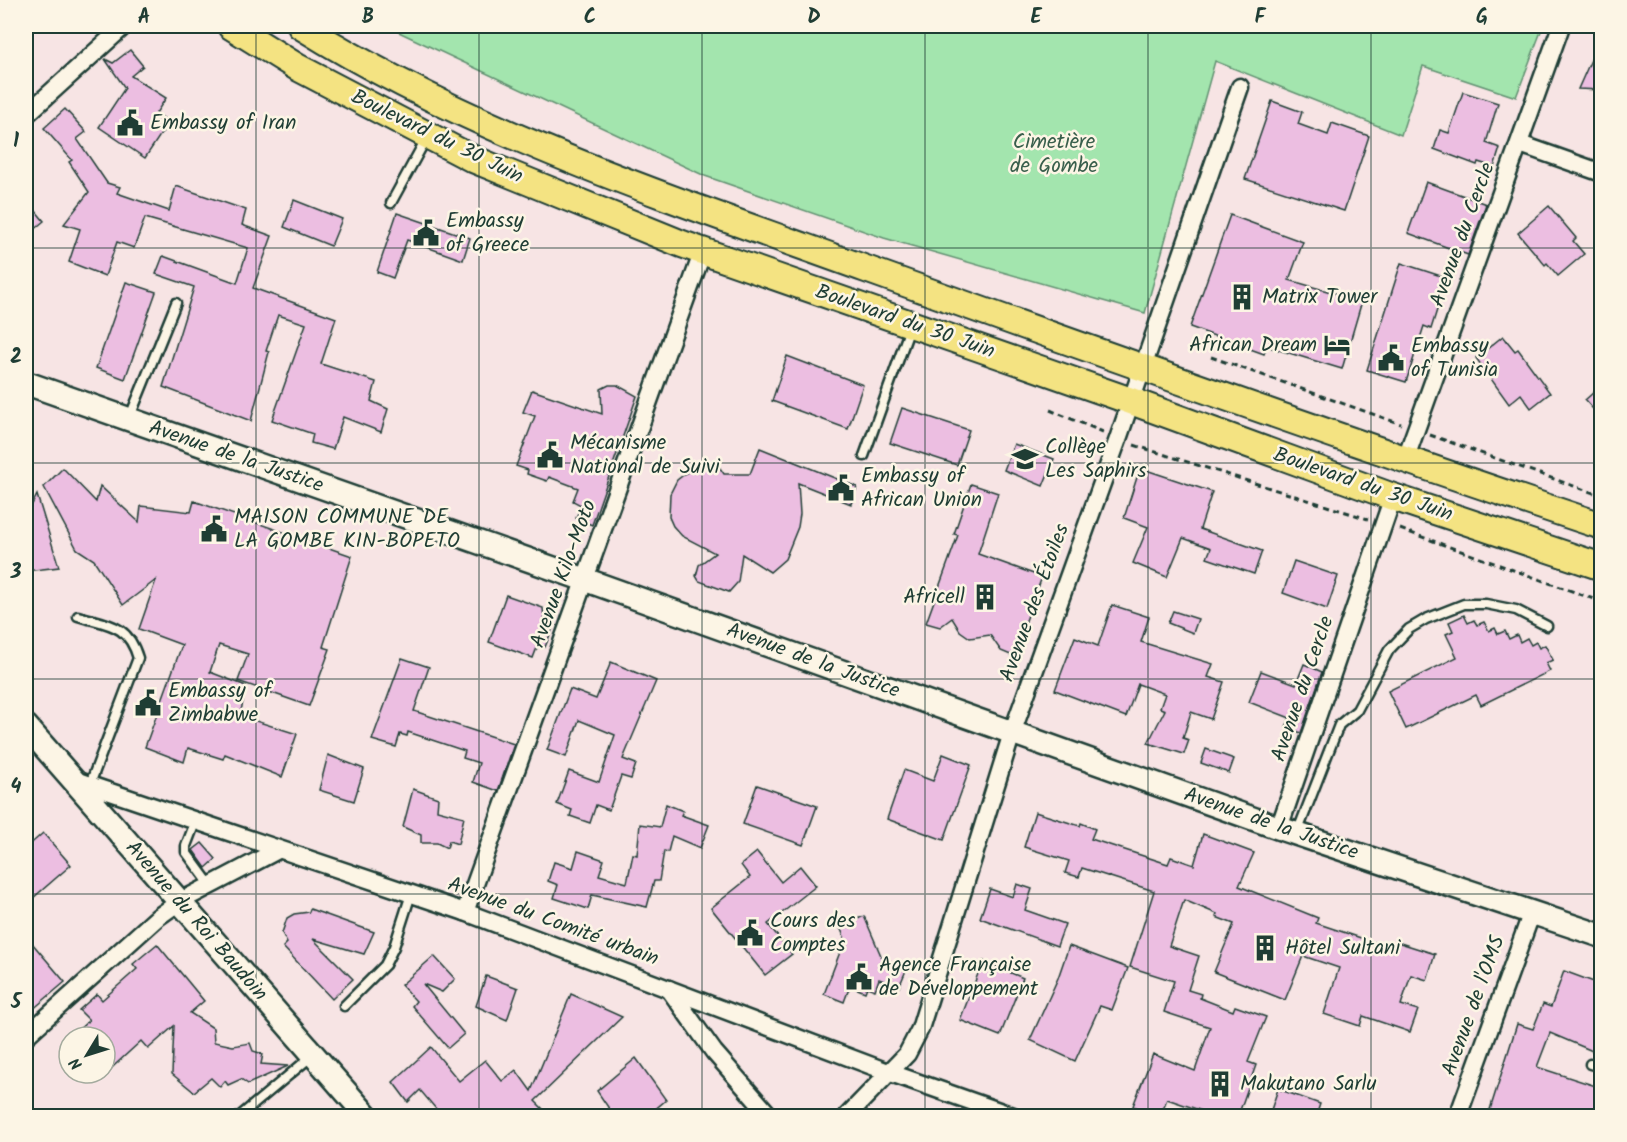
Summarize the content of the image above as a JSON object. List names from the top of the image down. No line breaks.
{"streets":{"main road":["Boulevard du 30 Juin","Avenue de la Justice","Avenue du Roi Baudoin"],"street":["Avenue du Cercle","Avenue Kilo-Moto","Avenue des Étoiles","Avenue du Comité urbain","Avenue de l'OMS"]},"crossings":[["Boulevard du 30 Juin","Avenue du Cercle"],["Boulevard du 30 Juin","Avenue Kilo-Moto"],["Boulevard du 30 Juin","Avenue des Étoiles"],["Avenue du Cercle","Avenue de la Justice"],["Avenue de la Justice","Avenue Kilo-Moto"],["Avenue de la Justice","Avenue des Étoiles"],["Avenue de la Justice","Avenue de l'OMS"],["Avenue Kilo-Moto","Avenue du Comité urbain"],["Avenue des Étoiles","Avenue du Comité urbain"],["Avenue du Roi Baudoin","Avenue du Comité urbain"]],"parks":["Cimetière de Gombe"],"places":{"public building":["Embassy of Iran","Embassy of Greece","Embassy of Tunisia","Mécanisme National de Suivi","Embassy of African Union","MAISON COMMUNE DE LA GOMBE KIN-BOPETO","Embassy of Zimbabwe","Cours des Comptes","Agence Française de Développement"],"building":["Matrix Tower","Africell","Hôtel Sultani","Makutano Sarlu"],"hotel":["African Dream"],"school or university":["Collège Les Saphirs"]},"north":"bottom left","grid":{"columns":["A","B","C","D","E","F","G"],"rows":["1","2","3","4","5"]}}
